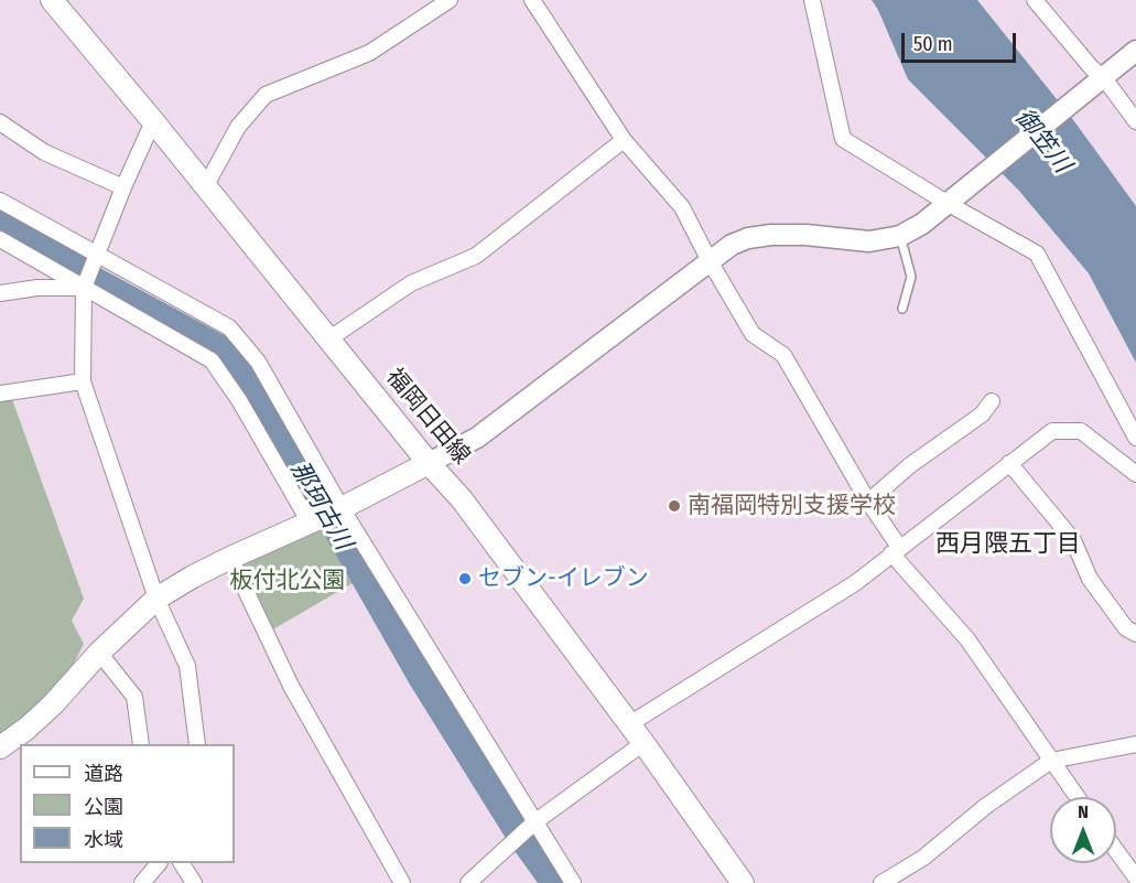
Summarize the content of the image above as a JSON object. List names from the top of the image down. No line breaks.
{"streets":{"main road":["福岡日田線"]},"districts":["西月隈五丁目"],"water":["御笠川","那珂古川"],"parks":["板付北公園"],"places":["南福岡特別支援学校","セブン-イレブン"],"legend":["道路","公園","水域"],"scale_bar":"50 m","north":"top"}
